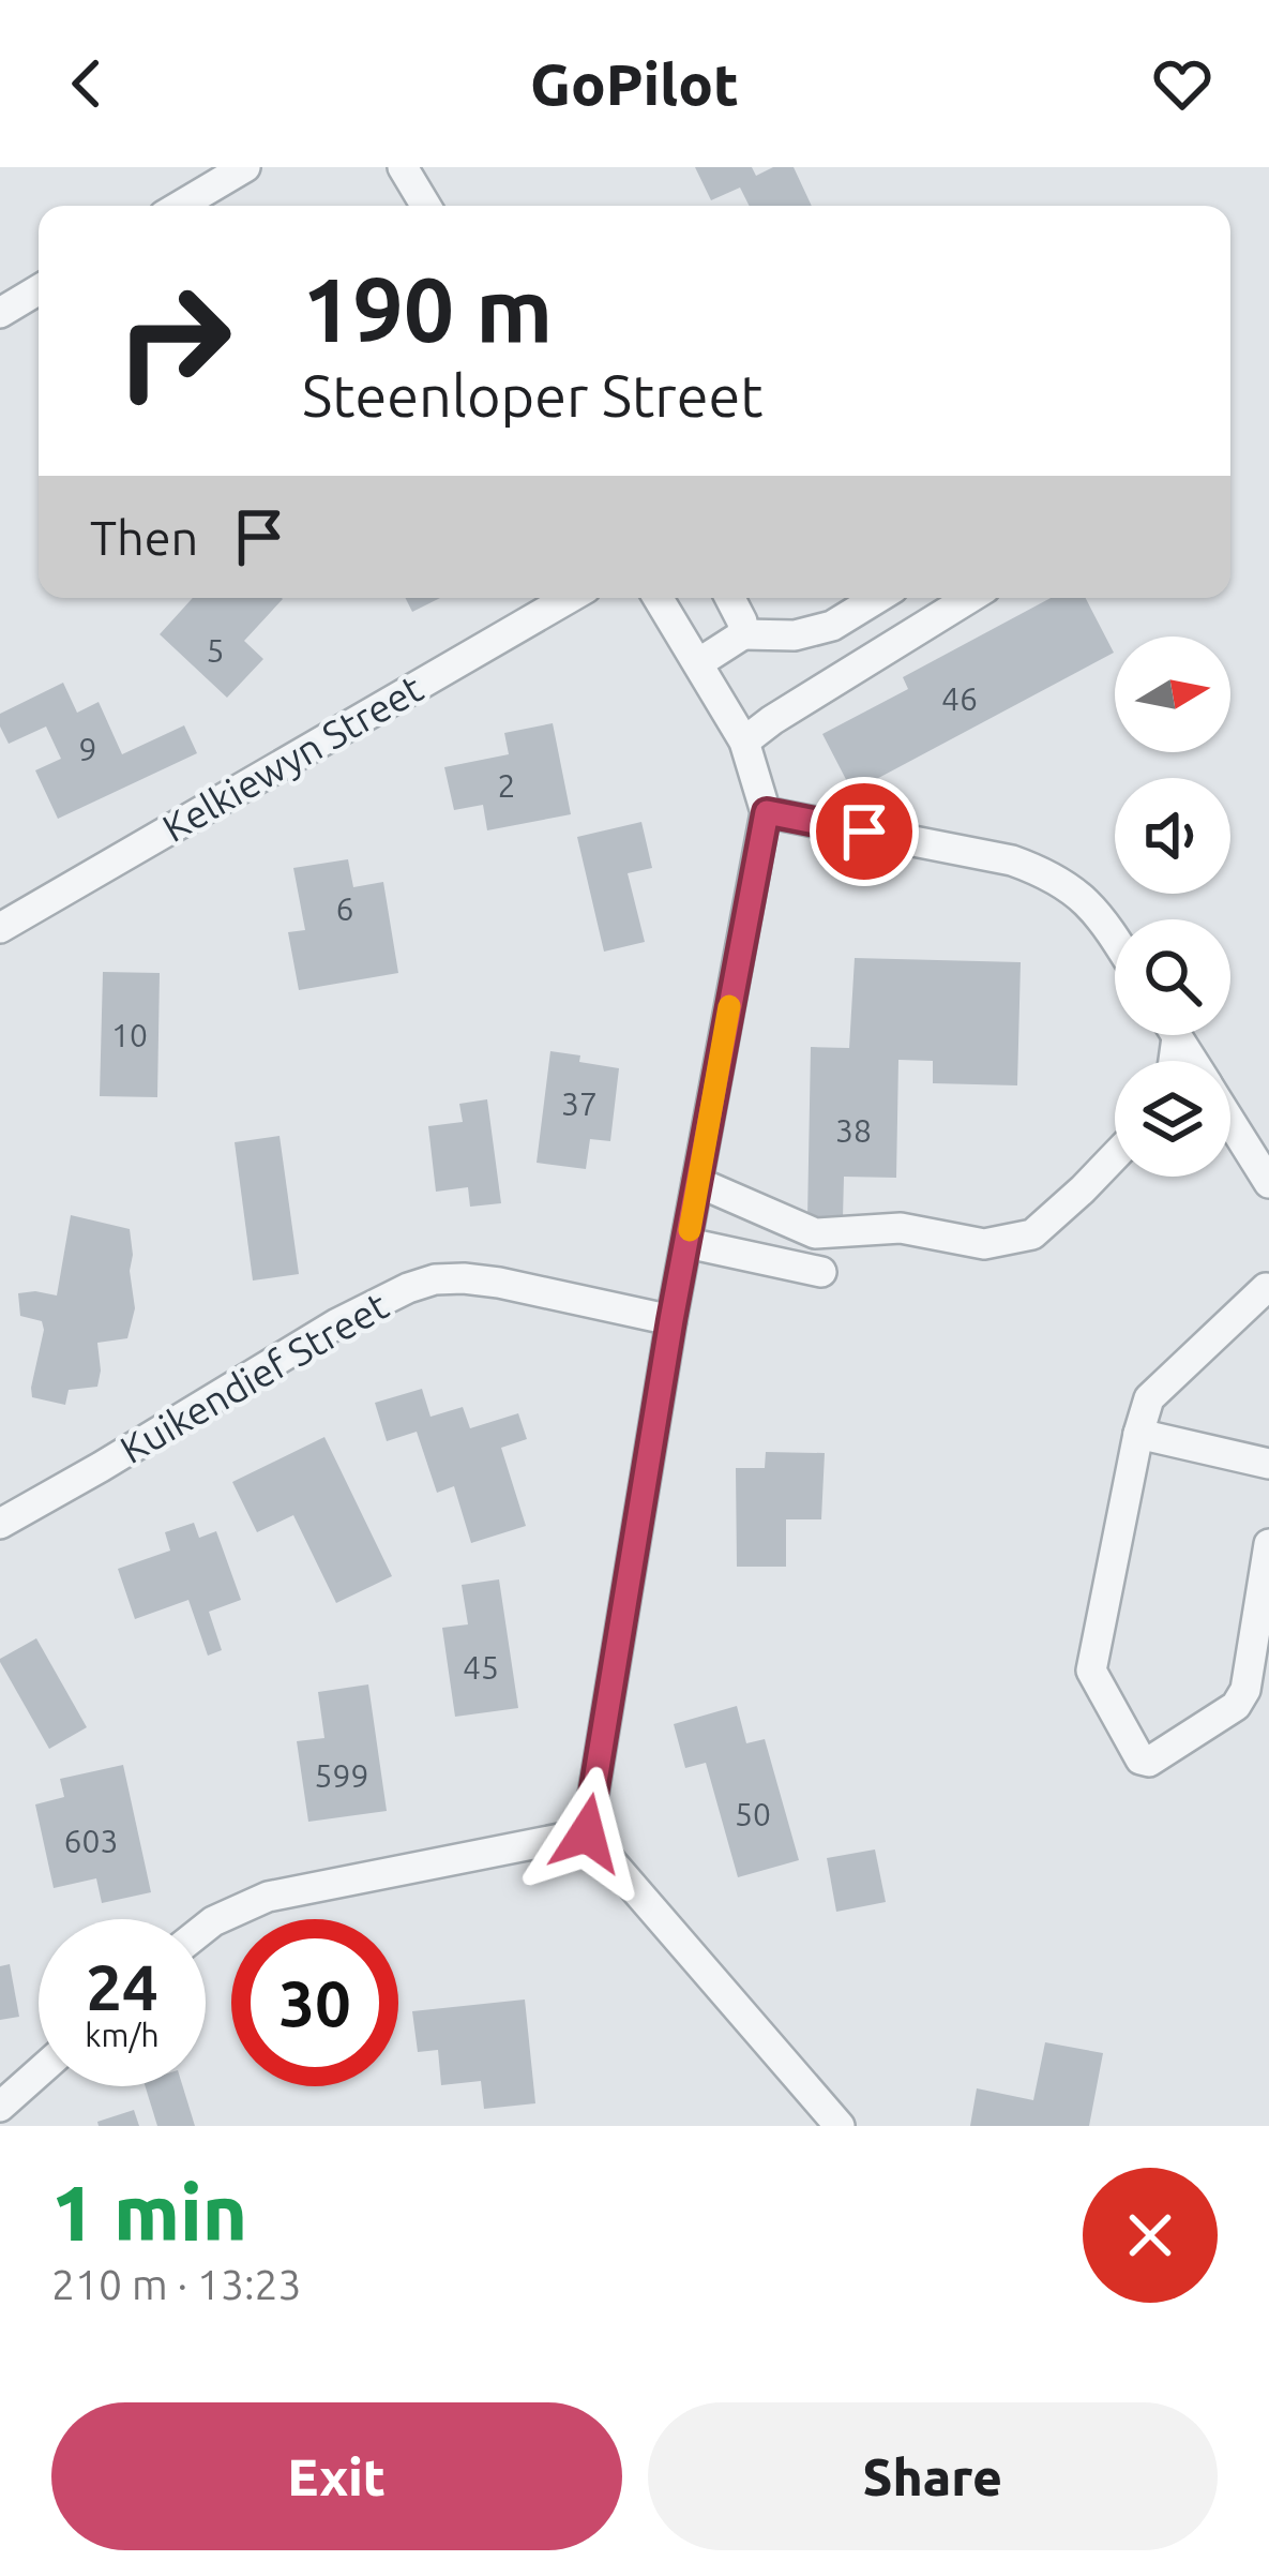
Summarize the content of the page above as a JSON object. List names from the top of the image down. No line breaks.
{"streets":{"street":["Kelkiewyn Street","Kuikendief Street"]},"house_numbers":["5","46","9","2","6","10","37","38","45","599","50","603"],"north":"right","page":{"header":"GoPilot","turn":["190 m","Steenloper Street"],"then":"Then","speed":"24 km/h","limit":"30","heading":["1 min","210 m · 13:23"],"buttons":["Exit","Share"]}}
